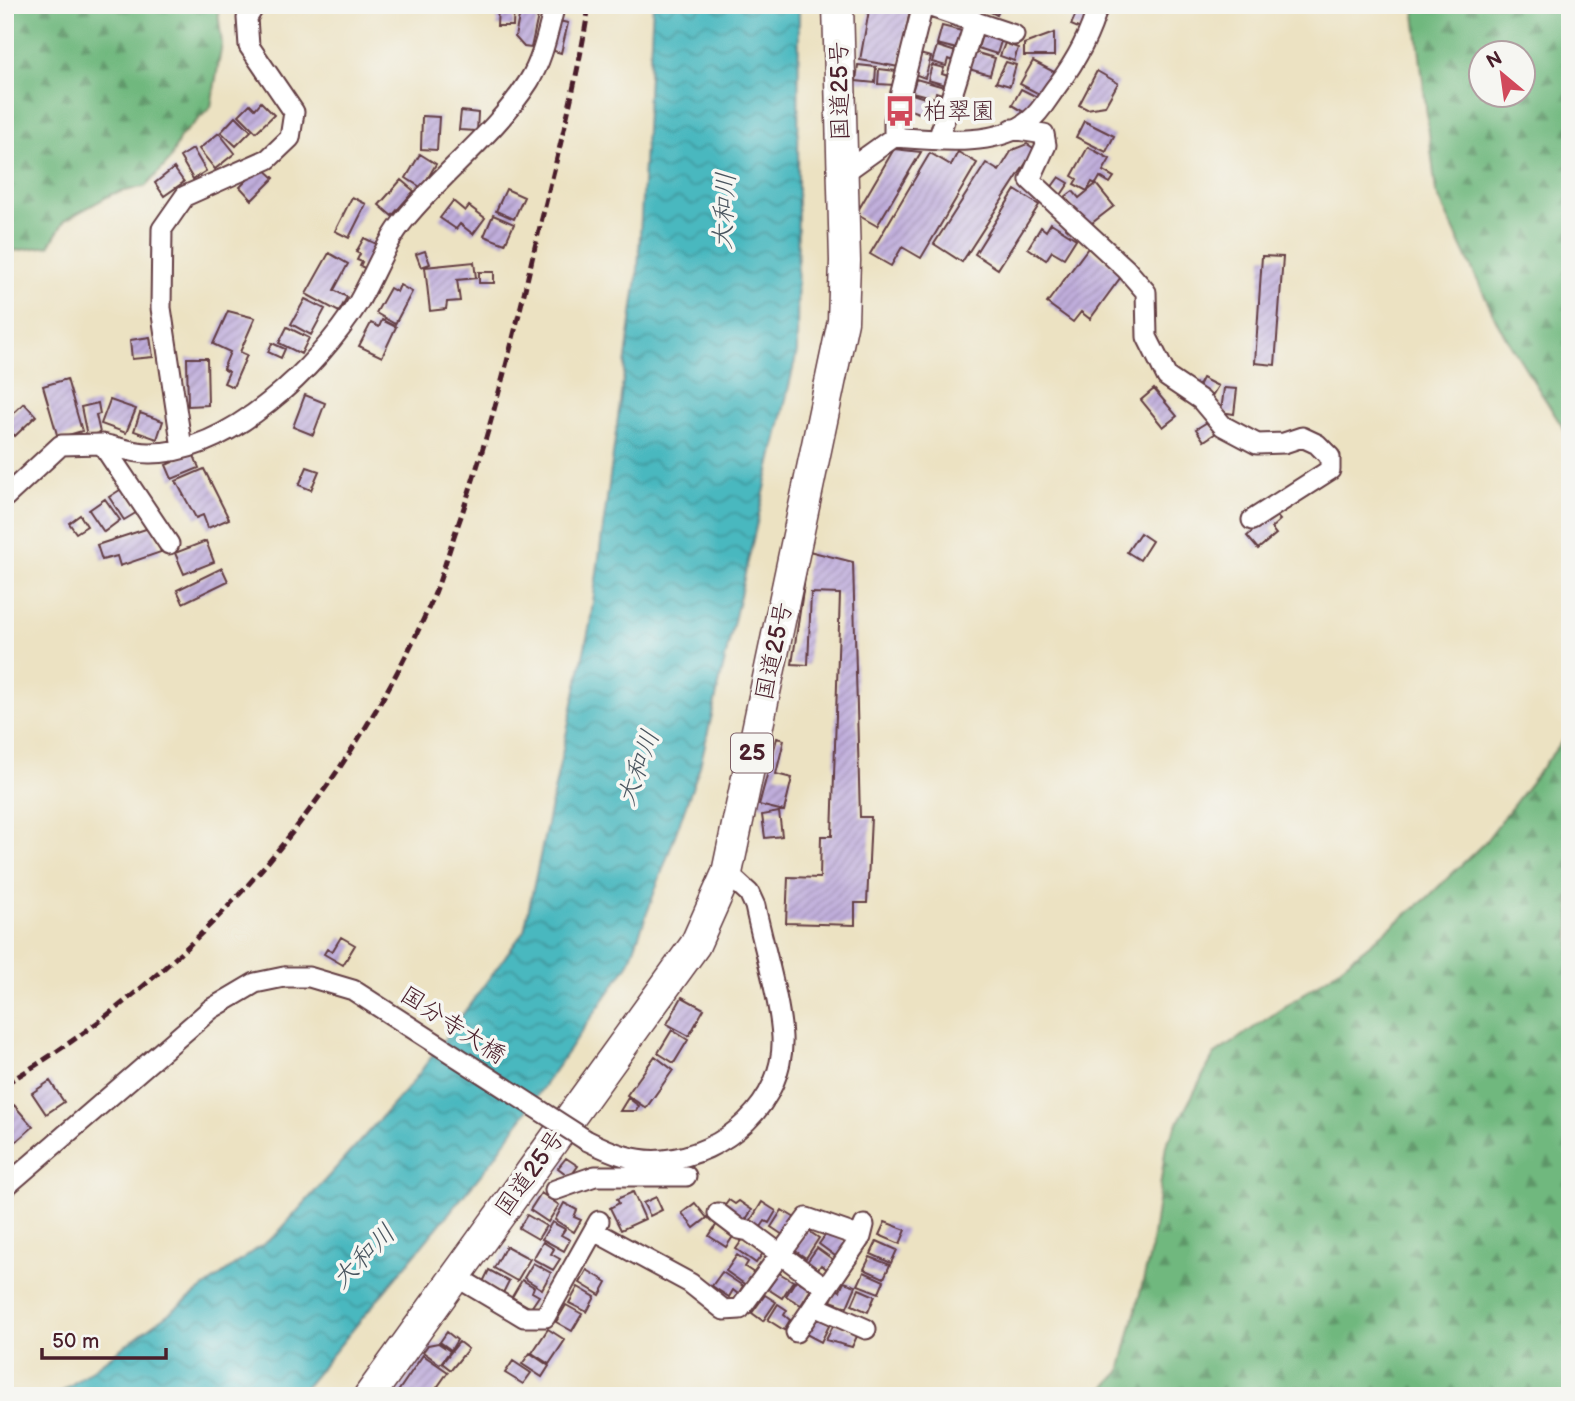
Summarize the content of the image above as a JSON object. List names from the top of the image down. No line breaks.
{"streets":{"highway":["国道25号","25"],"street":["国分寺大橋"]},"crossings":[["国道25号","国分寺大橋"]],"water":["大和川"],"places":{"bus stop":["柏翠園"]},"scale_bar":"50 m","north":"top left"}
